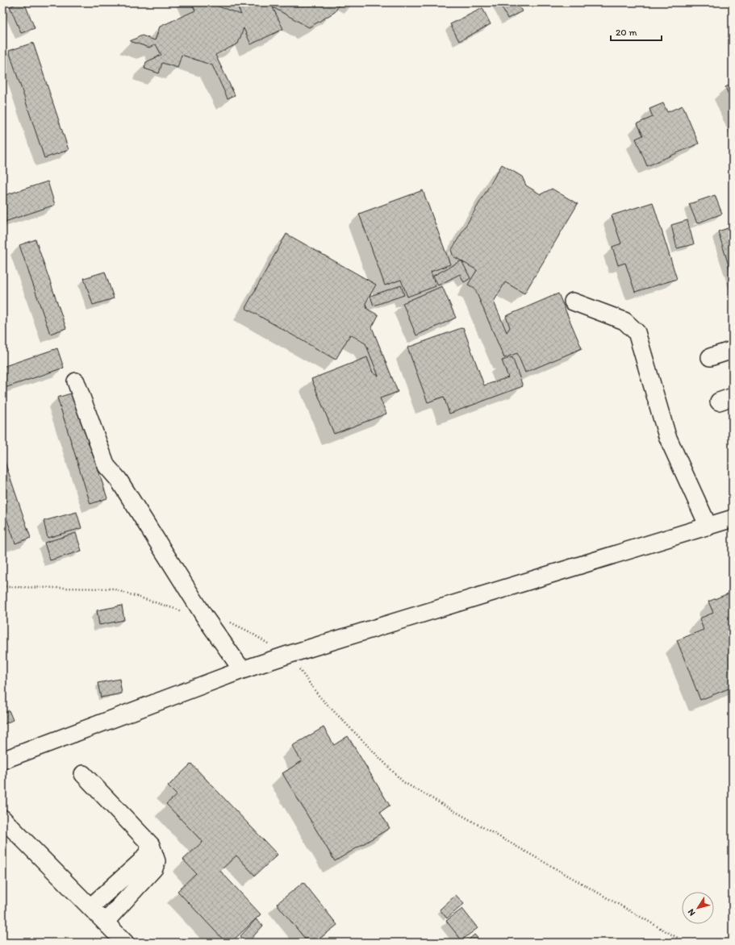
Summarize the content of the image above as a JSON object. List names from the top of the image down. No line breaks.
{"scale_bar":"20 m","north":"bottom left"}
